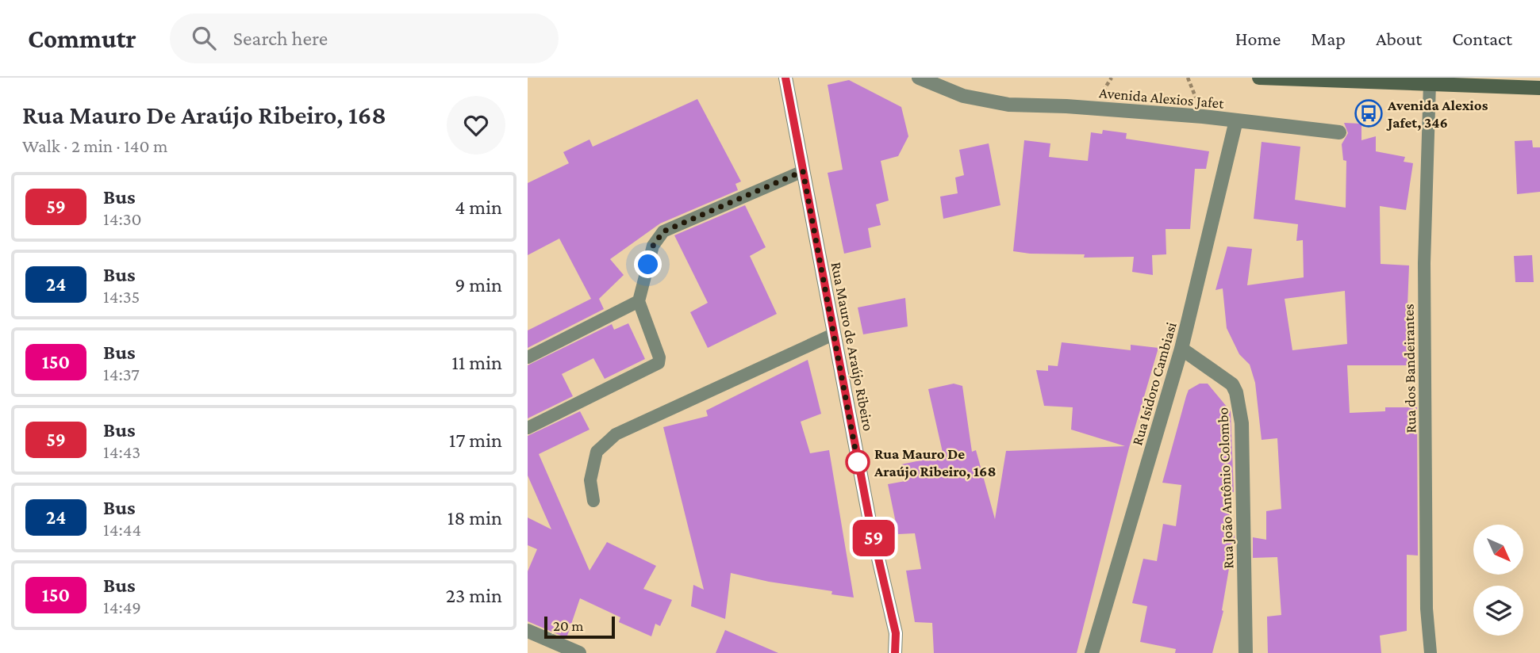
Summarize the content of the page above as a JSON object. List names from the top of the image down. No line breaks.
{"streets":{"street":["Avenida Alexios Jafet","Rua Mauro de Araújo Ribeiro","Rua Isidoro Cambiasi","Rua João Antônio Colombo"],"lane":["Rua dos Bandeirantes"]},"crossings":[["Avenida Alexios Jafet","Rua Isidoro Cambiasi"],["Rua Isidoro Cambiasi","Rua João Antônio Colombo"]],"places":{"bus stop":["Avenida Alexios Jafet, 346"],"other":["Rua Mauro De Araújo Ribeiro, 168"]},"lines":["bus line 59"],"scale_bar":"20 m","north":"bottom right","page":{"header":"Commutr","search":"Search here","nav":["Home","Map","About","Contact"],"heading":["Rua Mauro De Araújo Ribeiro, 168","Walk · 2 min · 140 m"],"on_map":"59","list":[{"mark":"59","name":"Bus","note":"14:30","value":"4 min"},{"mark":"24","name":"Bus","note":"14:35","value":"9 min"},{"mark":"150","name":"Bus","note":"14:37","value":"11 min"},{"mark":"59","name":"Bus","note":"14:43","value":"17 min"},{"mark":"24","name":"Bus","note":"14:44","value":"18 min"},{"mark":"150","name":"Bus","note":"14:49","value":"23 min"}],"scale":"20 m"}}
